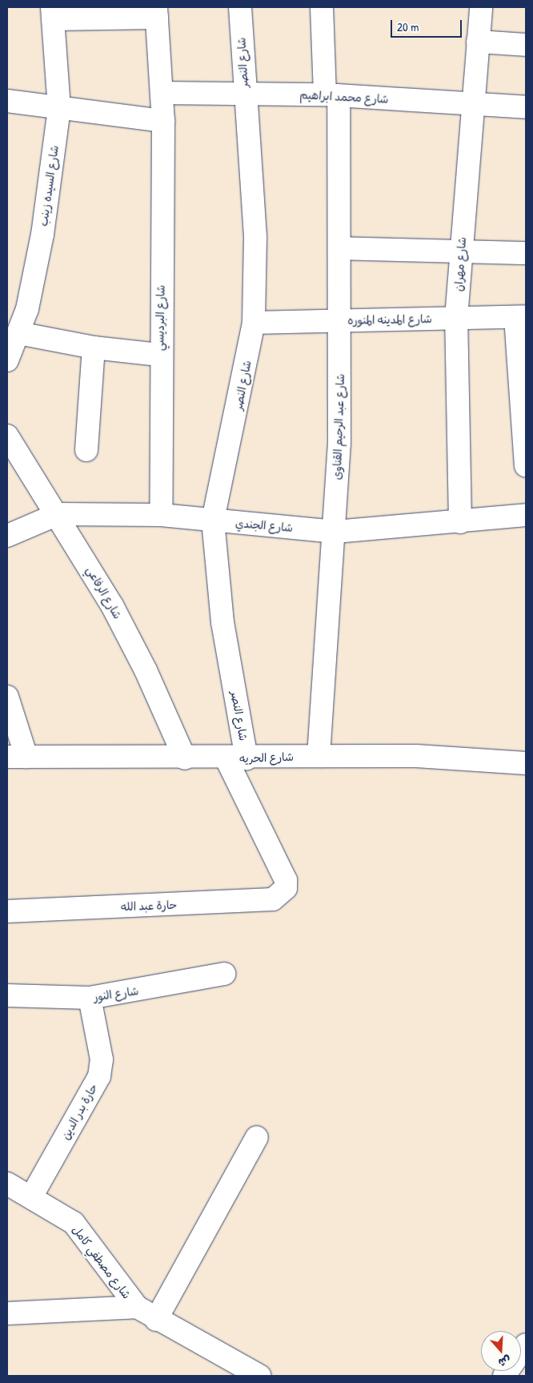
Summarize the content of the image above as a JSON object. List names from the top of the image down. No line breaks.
{"streets":{"street":["شارع النصر","شارع محمد ابراهيم","شارع السيده زينب","شارع مهران","شارع البرديسي","شارع المدينه المنوره","شارع عبد الرحيم القناوى","شارع الجندي","شارع الرفاعي","شارع الحريه","حارة عبد الله","شارع النور","حارة بدر الدين","شارع مصطفي كامل"]},"crossings":[["شارع النصر","شارع محمد ابراهيم"],["شارع النصر","شارع المدينه المنوره"],["شارع النصر","شارع الجندي"],["شارع النصر","شارع الحريه"],["شارع النصر","حارة عبد الله"],["شارع محمد ابراهيم","شارع مهران"],["شارع محمد ابراهيم","شارع البرديسي"],["شارع محمد ابراهيم","شارع عبد الرحيم القناوى"],["شارع مهران","شارع المدينه المنوره"],["شارع مهران","شارع الجندي"],["شارع البرديسي","شارع الجندي"],["شارع المدينه المنوره","شارع عبد الرحيم القناوى"],["شارع عبد الرحيم القناوى","شارع الجندي"],["شارع عبد الرحيم القناوى","شارع الحريه"],["شارع الجندي","شارع الرفاعي"],["شارع الرفاعي","شارع الحريه"],["شارع النور","حارة بدر الدين"],["حارة بدر الدين","شارع مصطفي كامل"]],"scale_bar":"20 m","north":"bottom"}
